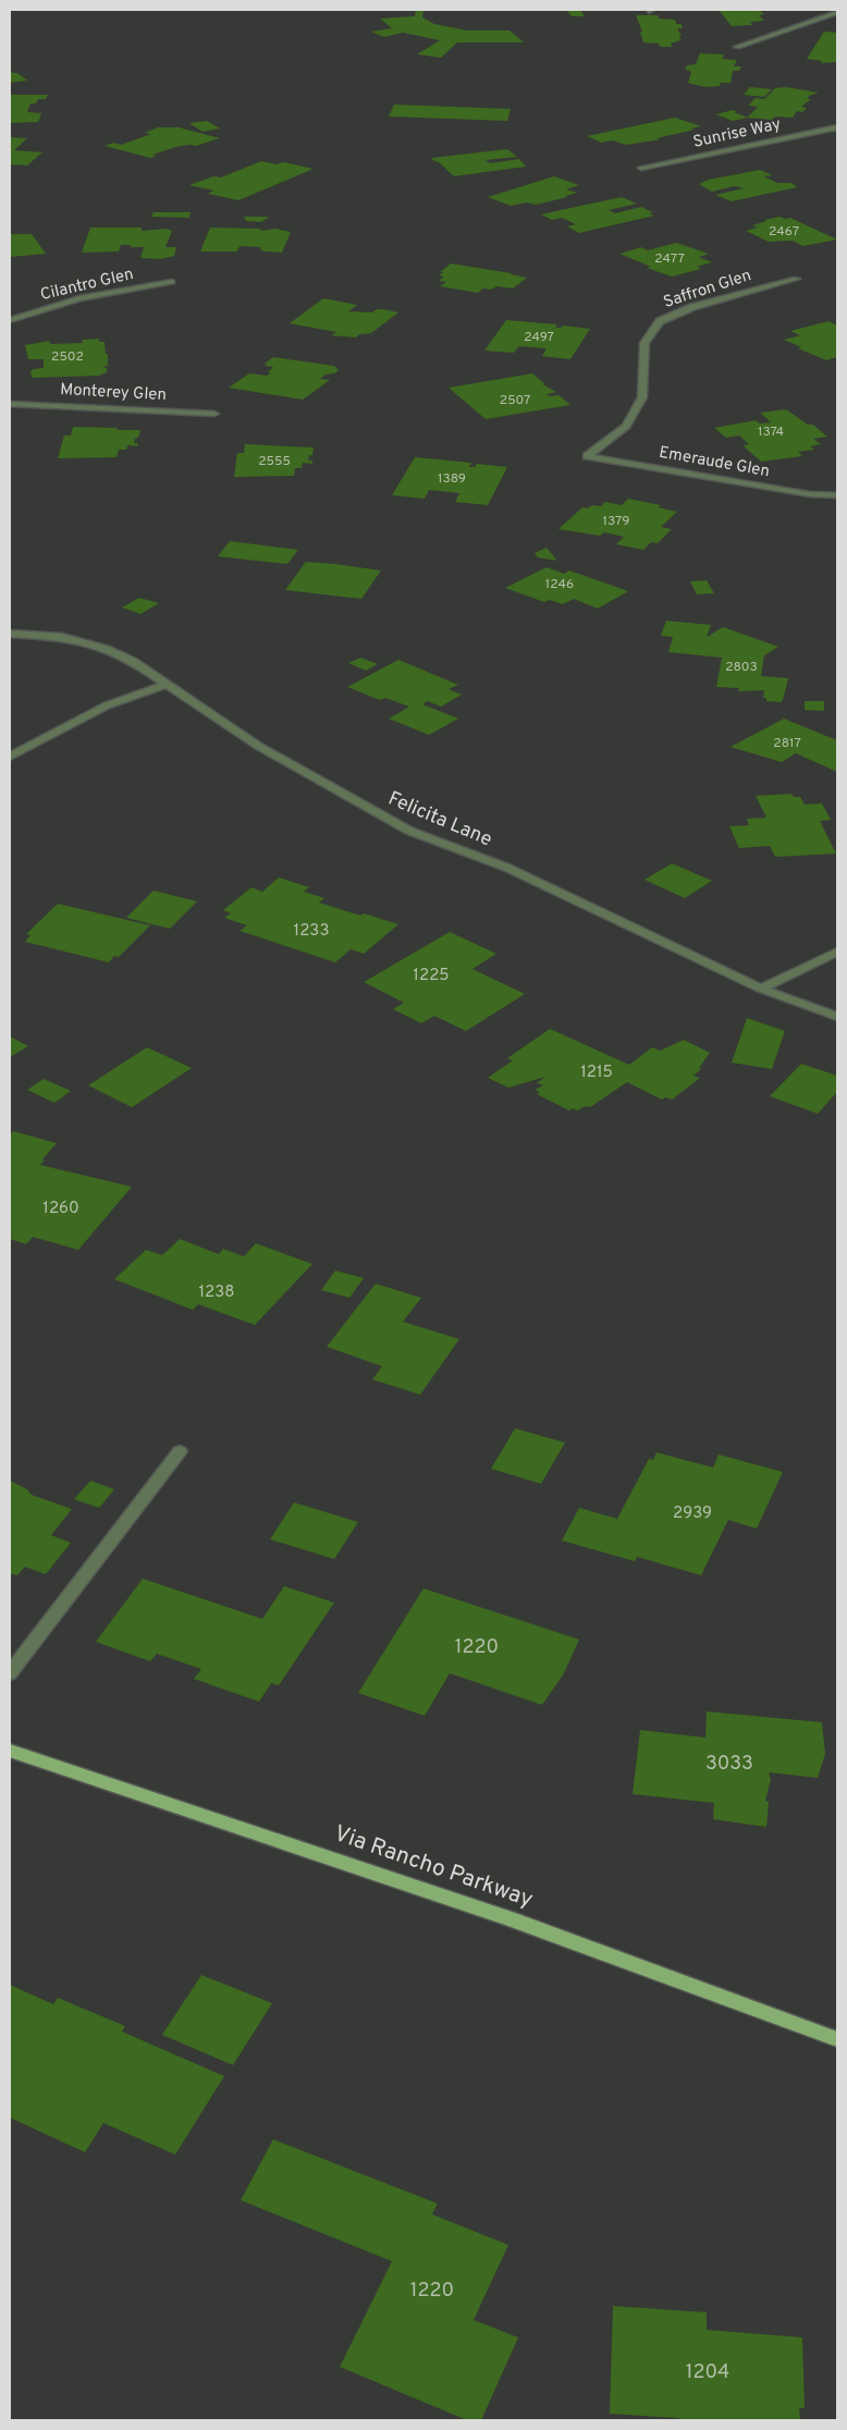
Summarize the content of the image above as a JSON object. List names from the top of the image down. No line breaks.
{"streets":{"main road":["Via Rancho Parkway"],"street":["Sunrise Way","Cilantro Glen","Saffron Glen","Monterey Glen","Emeraude Glen","Felicita Lane"]},"crossings":[["Saffron Glen","Emeraude Glen"]],"house_numbers":["2467","2477","2497","2502","2507","1374","2555","1389","1379","1246","2803","2817","1233","1225","1215","1260","1238","2939","1220","3033","1220","1204"]}
